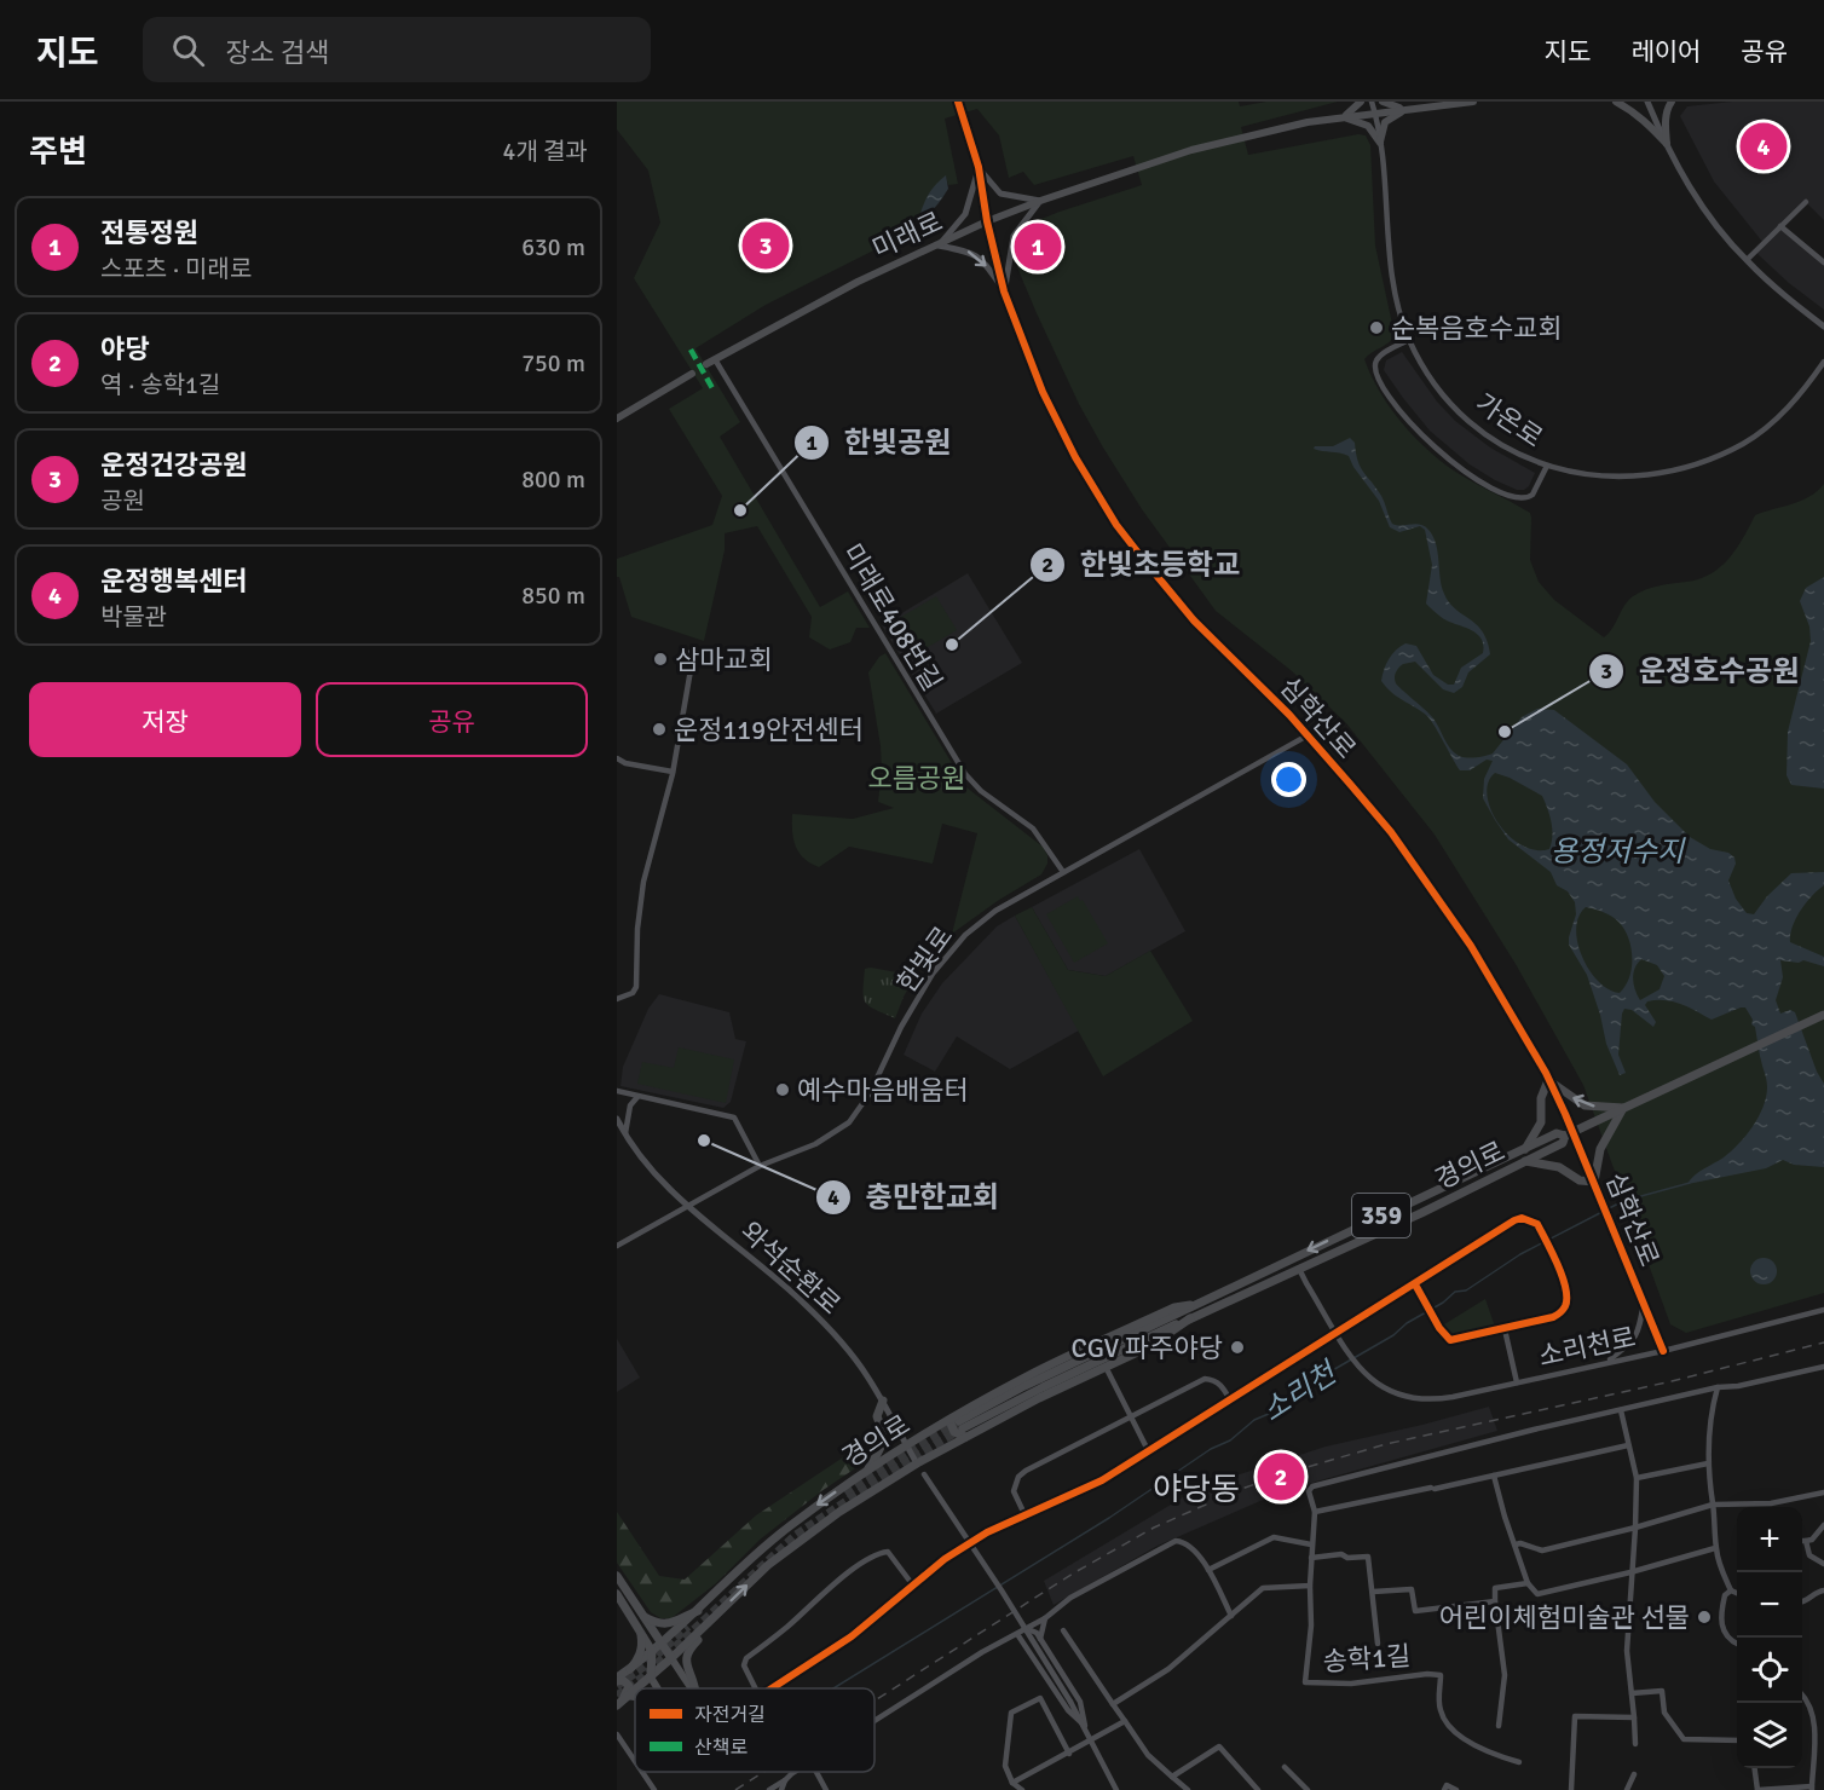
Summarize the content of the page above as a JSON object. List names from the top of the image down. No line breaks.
{"streets":{"main road":["미래로","경의로","359"],"street":["가온로","미래로408번길","심학산로","한빛로","와석순환로","소리천로","송학1길"]},"crossings":[["미래로","미래로408번길"],["미래로","심학산로"],["미래로408번길","한빛로"],["심학산로","한빛로"],["심학산로","경의로"],["심학산로","소리천로"],["한빛로","와석순환로"],["경의로","와석순환로"]],"districts":["야당동"],"water":["용정저수지","소리천"],"parks":["오름공원"],"places":["순복음호수교회","한빛공원","한빛초등학교","삼마교회","운정119안전센터","운정호수공원","예수마음배움터","충만한교회","CGV 파주야당","어린이체험미술관 선물"],"legend":["자전거길","산책로"],"page":{"header":"지도","search":"장소 검색","nav":["지도","레이어","공유"],"heading":["주변","4개 결과"],"pins":["4","3","1","2"],"list":[{"mark":"1","name":"전통정원","note":"스포츠 · 미래로","value":"630 m"},{"mark":"2","name":"야당","note":"역 · 송학1길","value":"750 m"},{"mark":"3","name":"운정건강공원","note":"공원","value":"800 m"},{"mark":"4","name":"운정행복센터","note":"박물관","value":"850 m"}],"buttons":["저장","공유"],"map_buttons":["+","−"]}}
